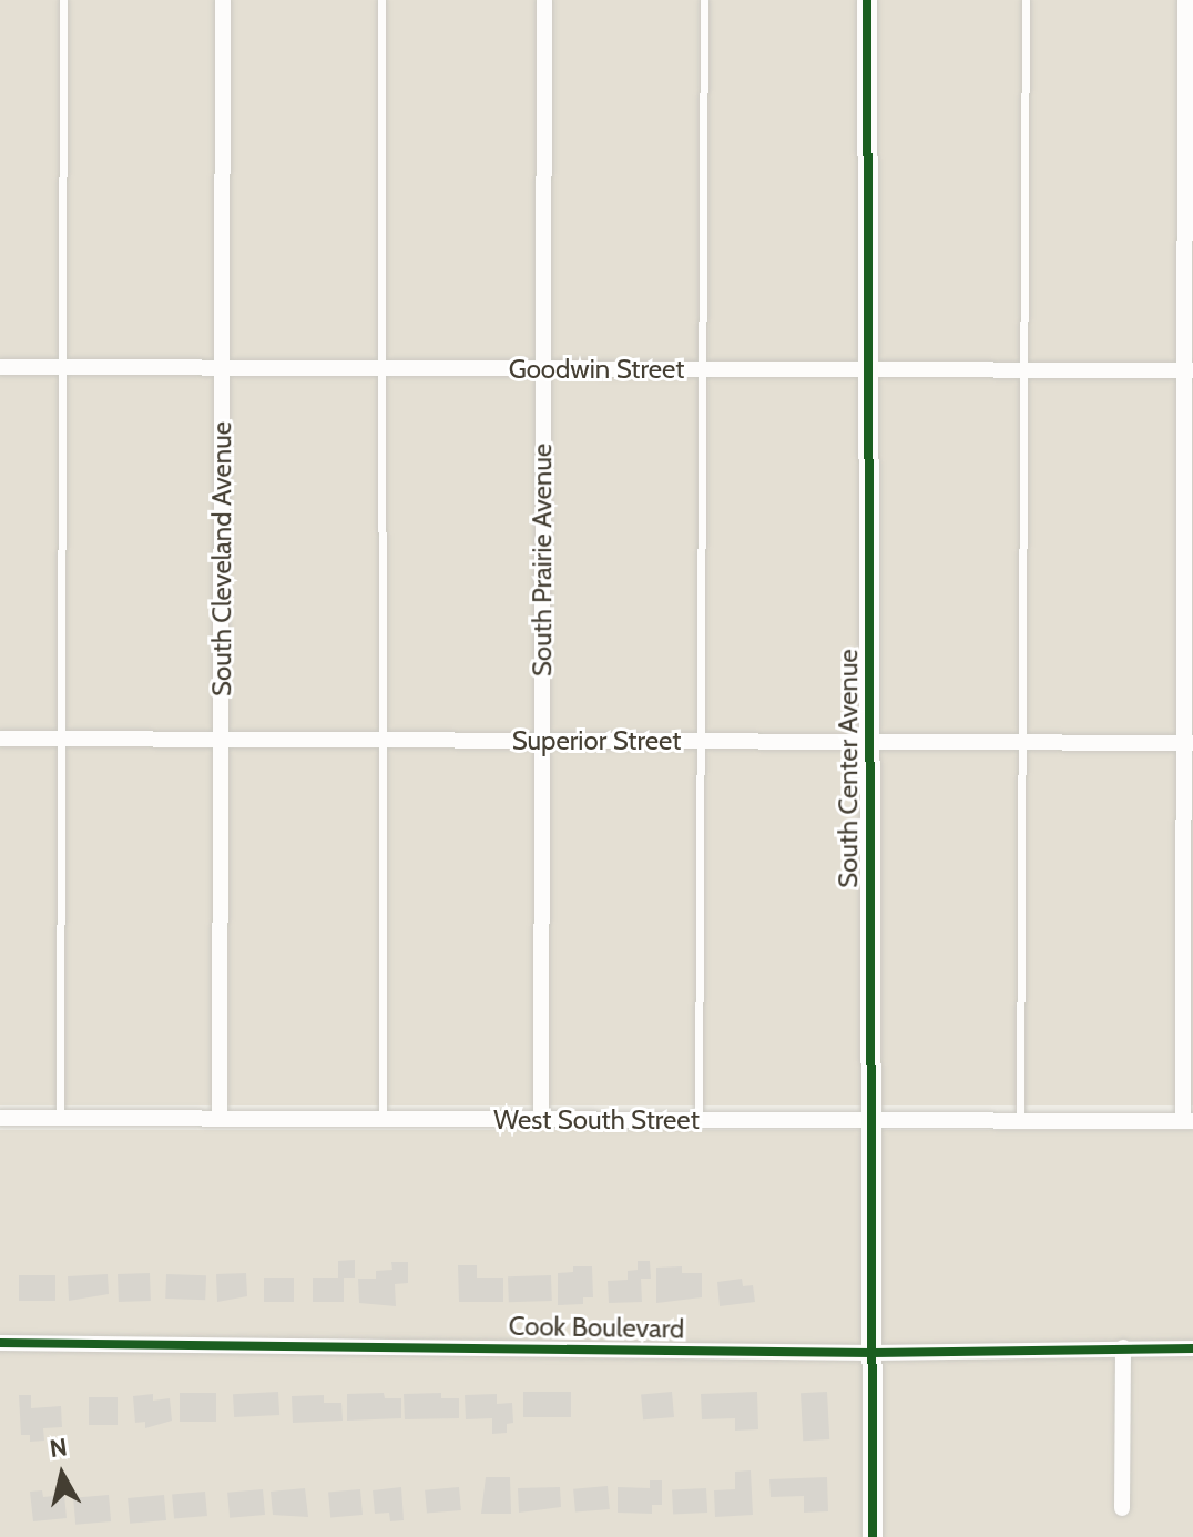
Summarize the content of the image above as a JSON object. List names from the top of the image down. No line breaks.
{"streets":{"street":["Goodwin Street","South Cleveland Avenue","South Prairie Avenue","Superior Street","South Center Avenue","West South Street","Cook Boulevard"]},"crossings":[["Goodwin Street","South Cleveland Avenue"],["Goodwin Street","South Prairie Avenue"],["Goodwin Street","South Center Avenue"],["South Cleveland Avenue","Superior Street"],["South Cleveland Avenue","West South Street"],["South Prairie Avenue","Superior Street"],["South Prairie Avenue","West South Street"],["Superior Street","South Center Avenue"],["South Center Avenue","West South Street"],["South Center Avenue","Cook Boulevard"]],"north":"top"}
